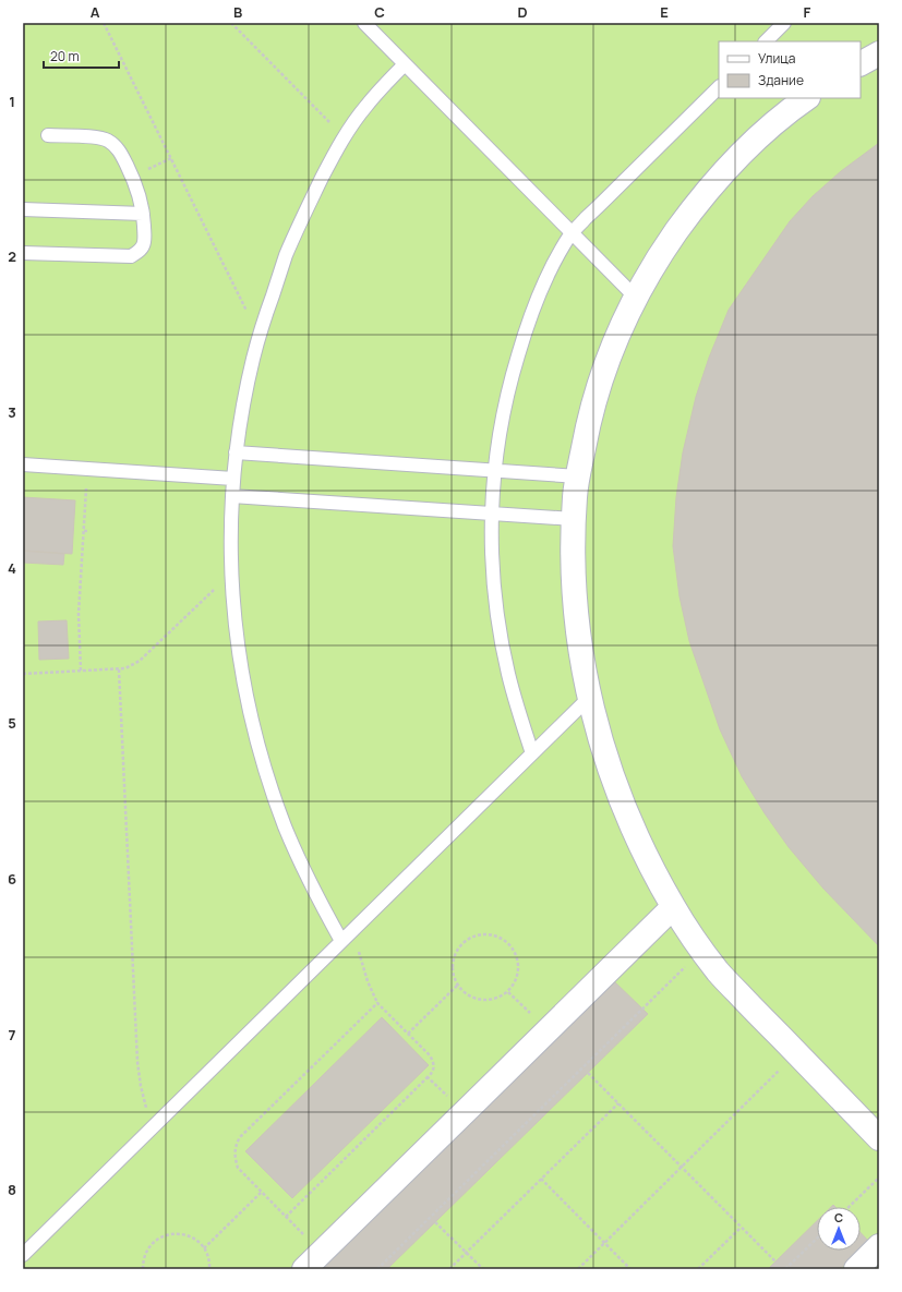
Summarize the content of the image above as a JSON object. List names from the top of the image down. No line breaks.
{"legend":["Улица","Здание"],"scale_bar":"20 m","north":"top","grid":{"columns":["A","B","C","D","E","F"],"rows":["1","2","3","4","5","6","7","8"]}}
